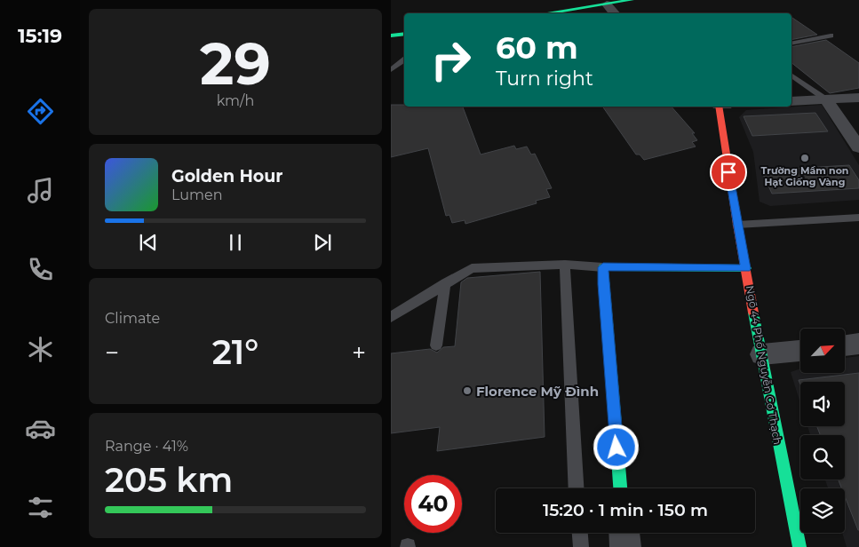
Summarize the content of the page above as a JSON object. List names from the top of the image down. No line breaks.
{"streets":{"street":["Ngõ 44 Phố Nguyễn Cơ Thạch"]},"places":["Trường Mầm non Hạt Giống Vàng","Florence Mỹ Đình"],"north":"top right","page":{"tabs":"15:19","tile":[["29","km/h"],"Climate",["Range · 41%","205 km"]],"turn":["60 m","Turn right"],"song":["Golden Hour","Lumen"],"heat":["−","21°","+"],"limit":"40","trip":"15:20 · 1 min · 150 m"}}
